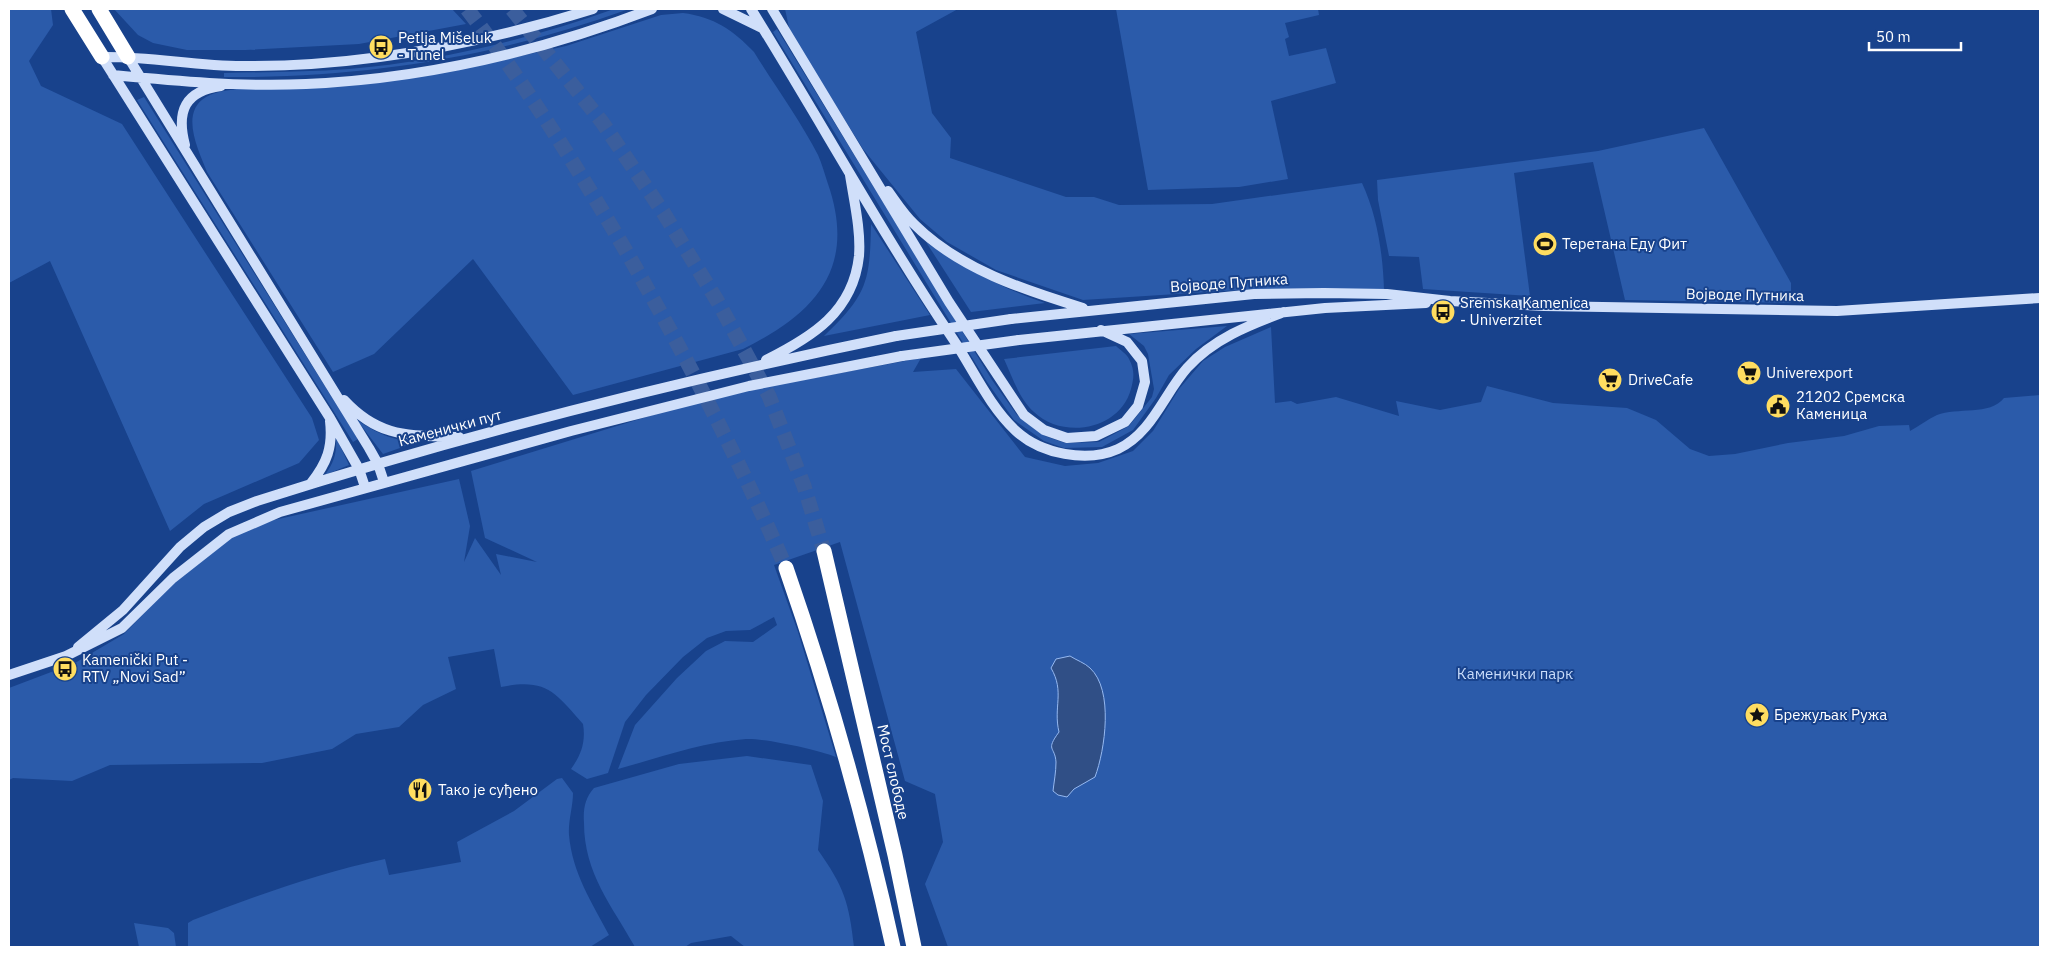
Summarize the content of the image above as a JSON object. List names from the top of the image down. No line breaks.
{"streets":{"highway":["Мост слободе"],"main road":["Војводе Путника","Каменички пут"]},"crossings":[["Војводе Путника","Каменички пут"]],"parks":["Каменички парк"],"places":{"bus stop":["Petlja Mišeluk - Tunel","Sremska Kamenica - Univerzitet","Kamenički Put - RTV „Novi Sad”"],"sports":["Теретана Еду Фит"],"supermarket":["Univerexport","DriveCafe"],"public building":["21202 Сремска Каменица"],"place":["Брежуљак Ружа"],"restaurant":["Тако је суђено"]},"scale_bar":"50 m"}
